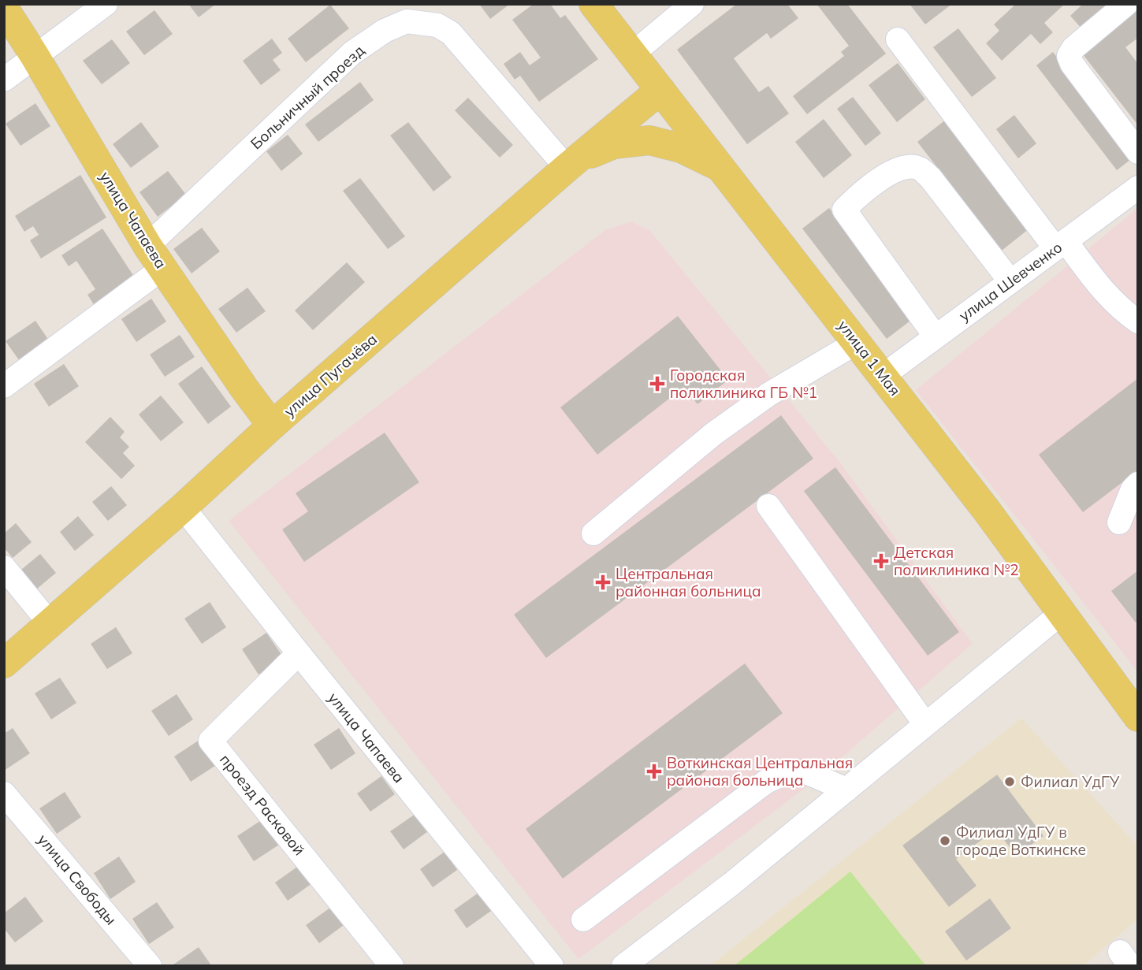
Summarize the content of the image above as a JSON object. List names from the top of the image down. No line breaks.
{"streets":{"main road":["улица Чапаева","улица 1 Мая","улица Пугачёва"],"street":["Больничный проезд","улица Шевченко","проезд Расковой","улица Свободы"]},"crossings":[["Больничный проезд","улица Чапаева"],["Больничный проезд","улица Пугачёва"],["улица Чапаева","улица Пугачёва"],["улица Чапаева","проезд Расковой"],["улица Шевченко","улица 1 Мая"],["улица 1 Мая","улица Пугачёва"]],"places":{"health":["Городская поликлиника ГБ №1","Детская поликлиника №2","Центральная районная больница","Воткинская Центральная районая больница"],"other":["Филиал УдГУ","Филиал УдГУ в городе Воткинске"]}}
